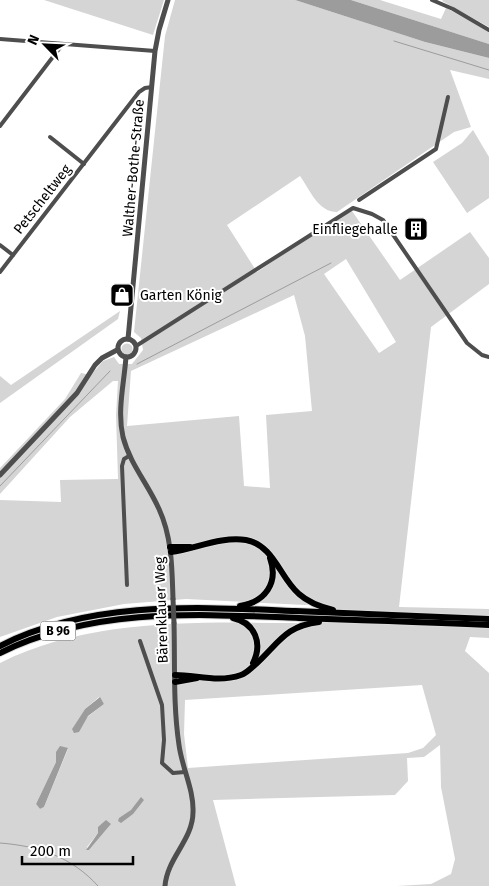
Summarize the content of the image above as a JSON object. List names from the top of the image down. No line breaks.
{"streets":{"highway":["B 96"],"street":["Walther-Bothe-Straße","Petscheltweg","Bärenklauer Weg"]},"crossings":[["Walther-Bothe-Straße","Petscheltweg"],["Walther-Bothe-Straße","Bärenklauer Weg"]],"places":{"building":["Einfliegehalle"],"shop":["Garten König"]},"scale_bar":"200 m","north":"top left"}
